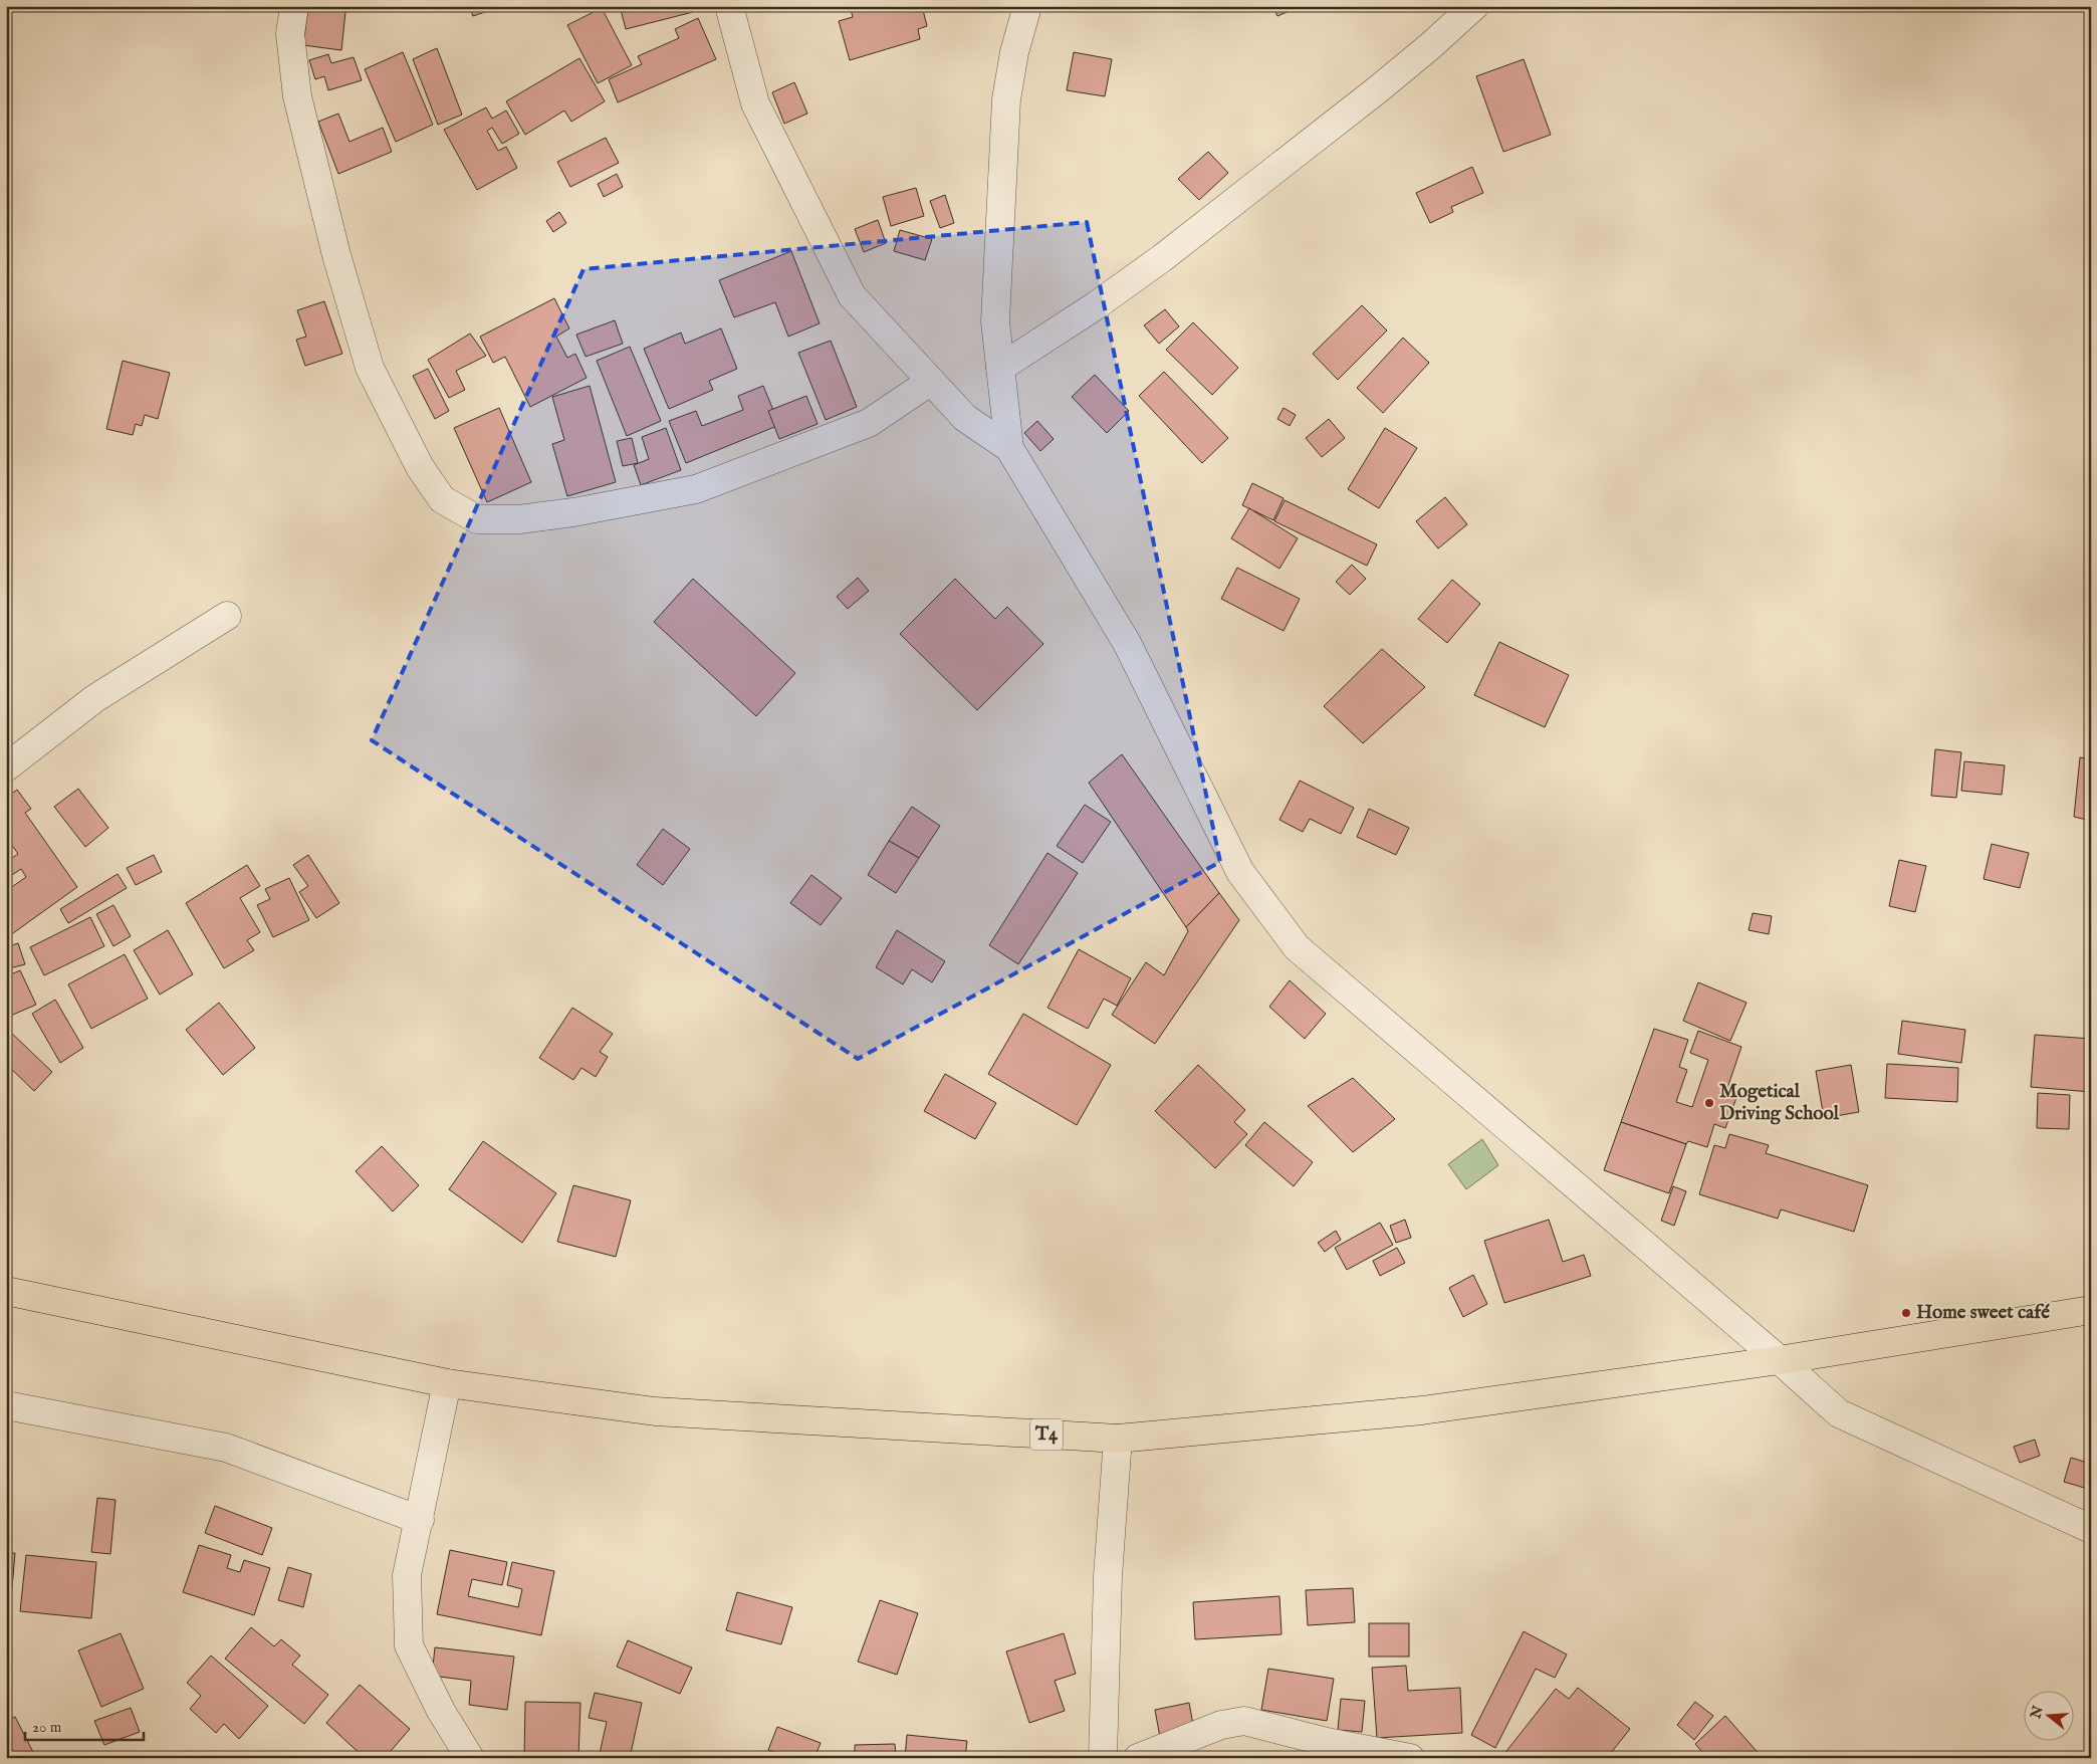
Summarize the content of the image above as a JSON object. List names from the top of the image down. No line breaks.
{"streets":{"highway":["T4"]},"places":["Mogetical Driving School","Home sweet café"],"scale_bar":"20 m","north":"left"}
